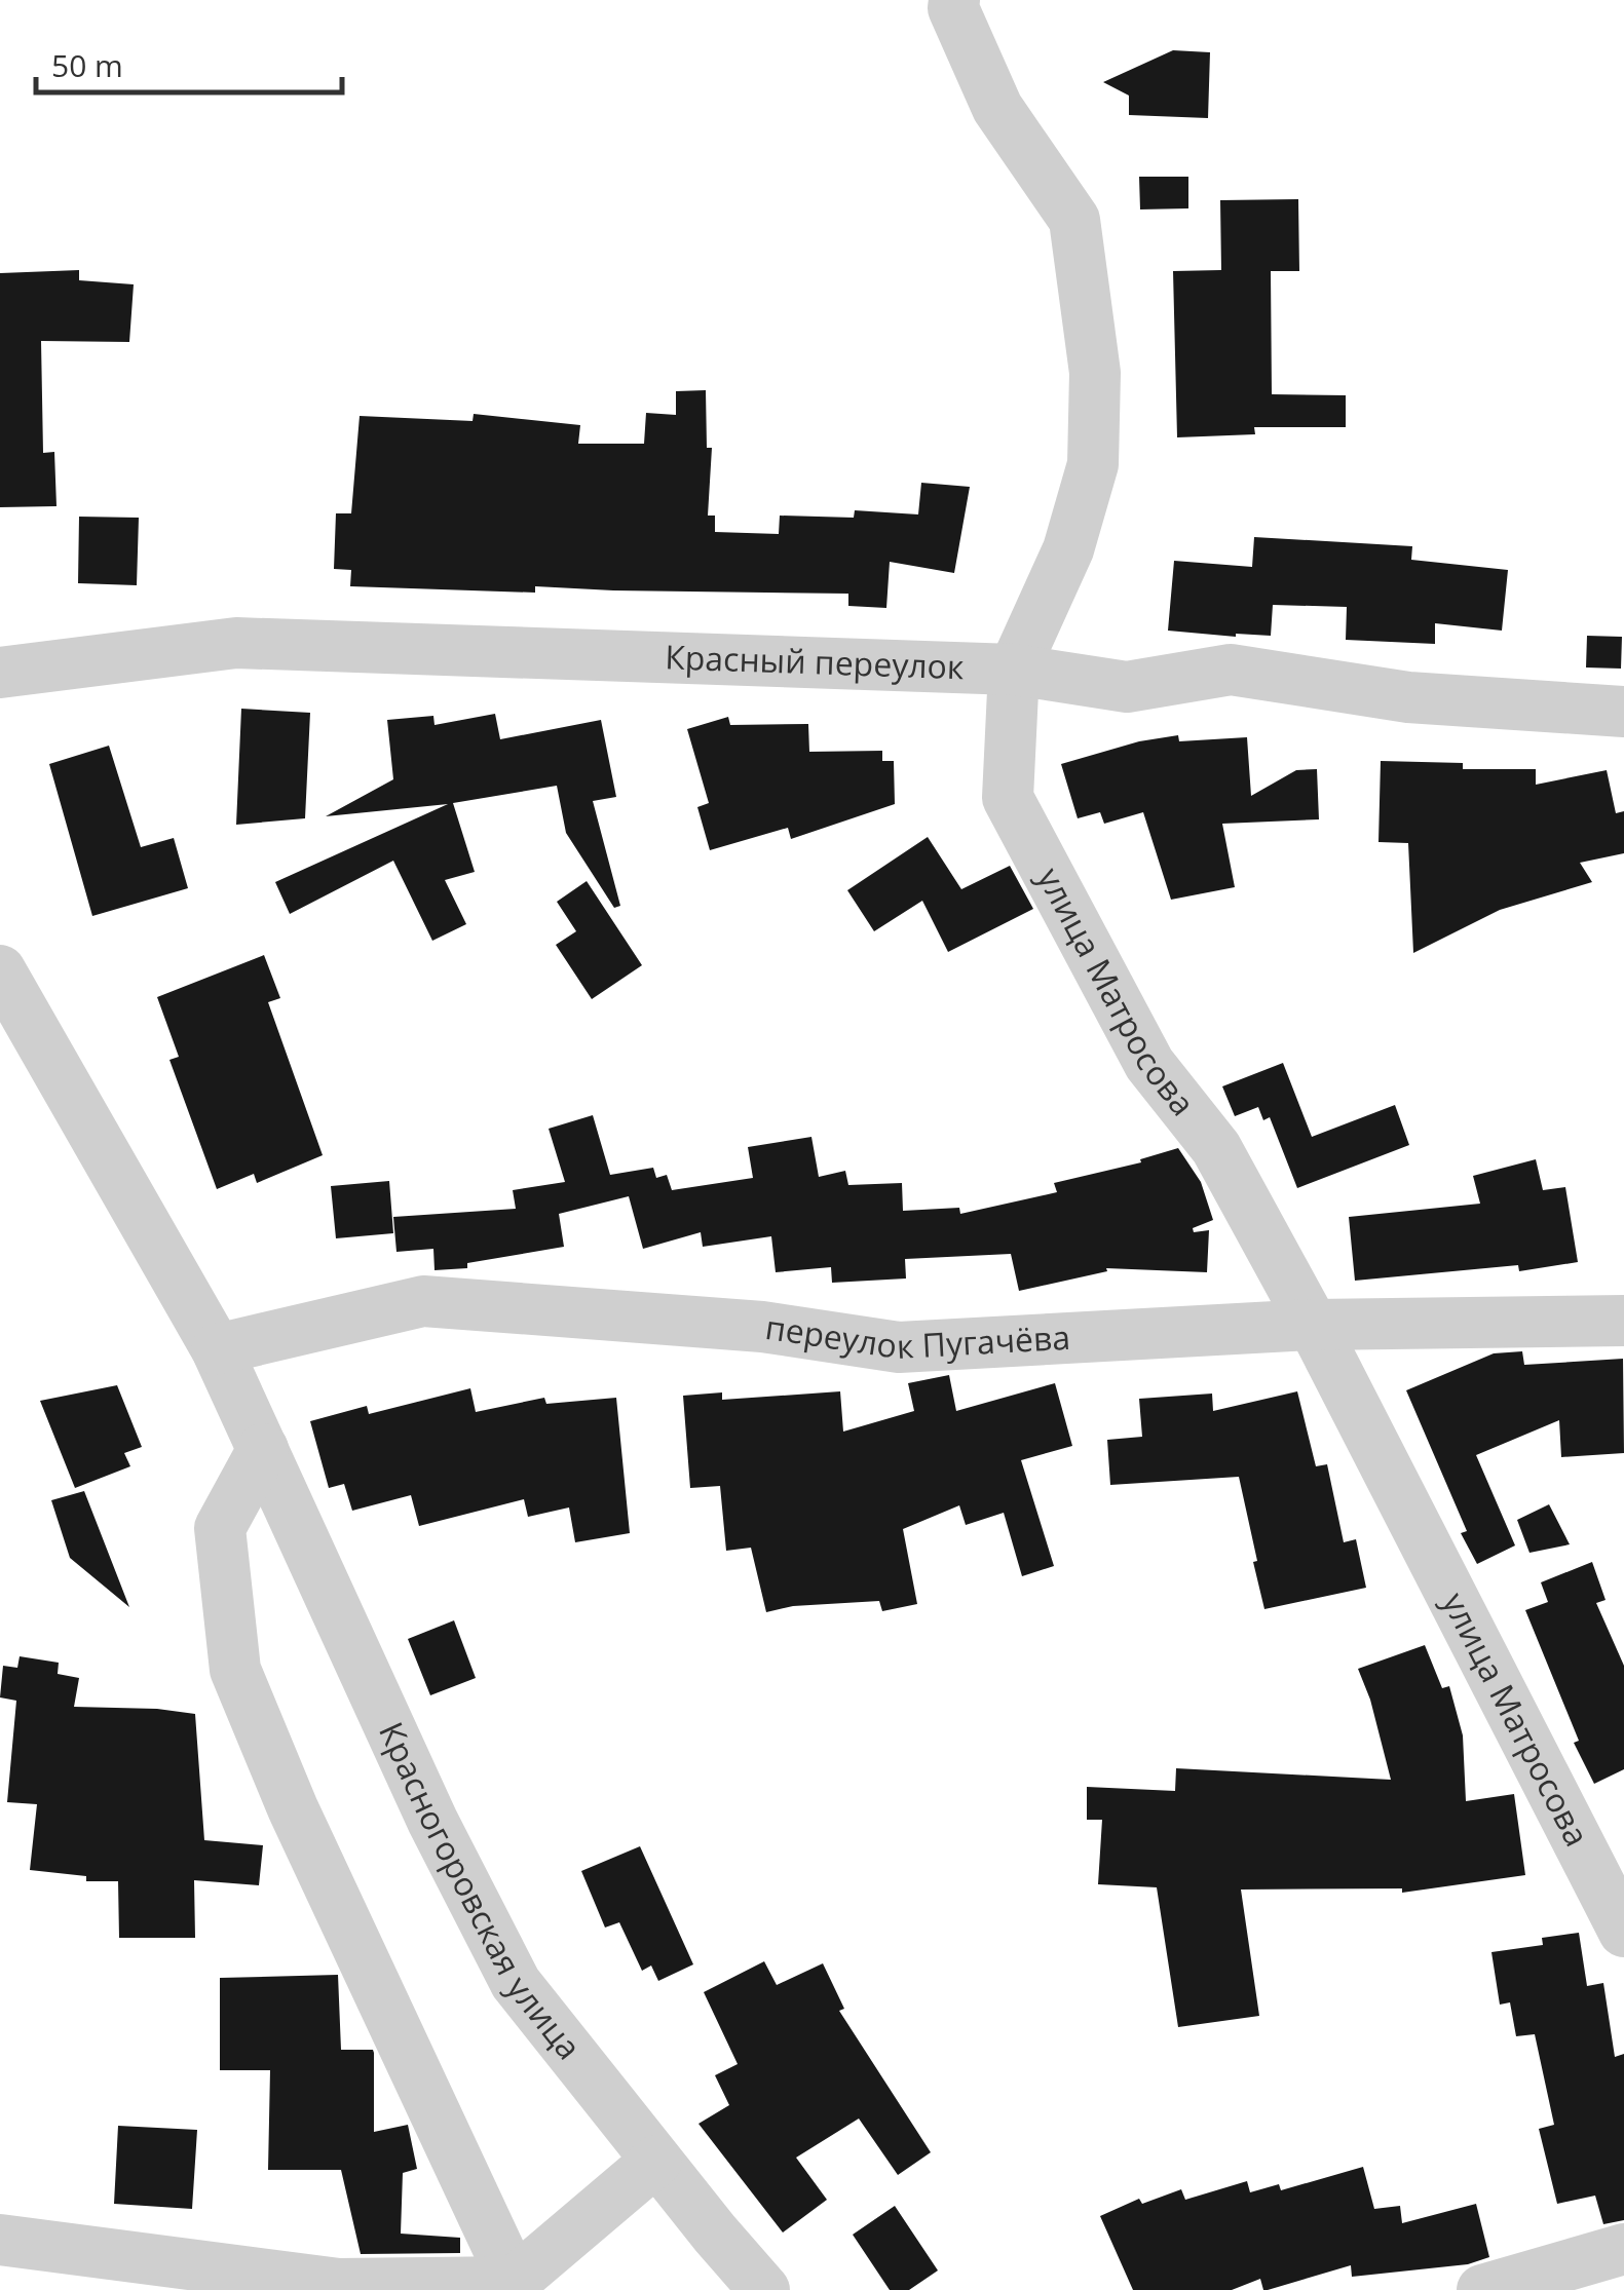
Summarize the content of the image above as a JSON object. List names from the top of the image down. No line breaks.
{"streets":{"street":["Красный переулок","улица Матросова","переулок Пугачёва","Красногоровская улица"]},"crossings":[["Красный переулок","улица Матросова"],["улица Матросова","переулок Пугачёва"],["переулок Пугачёва","Красногоровская улица"]],"scale_bar":"50 m"}
